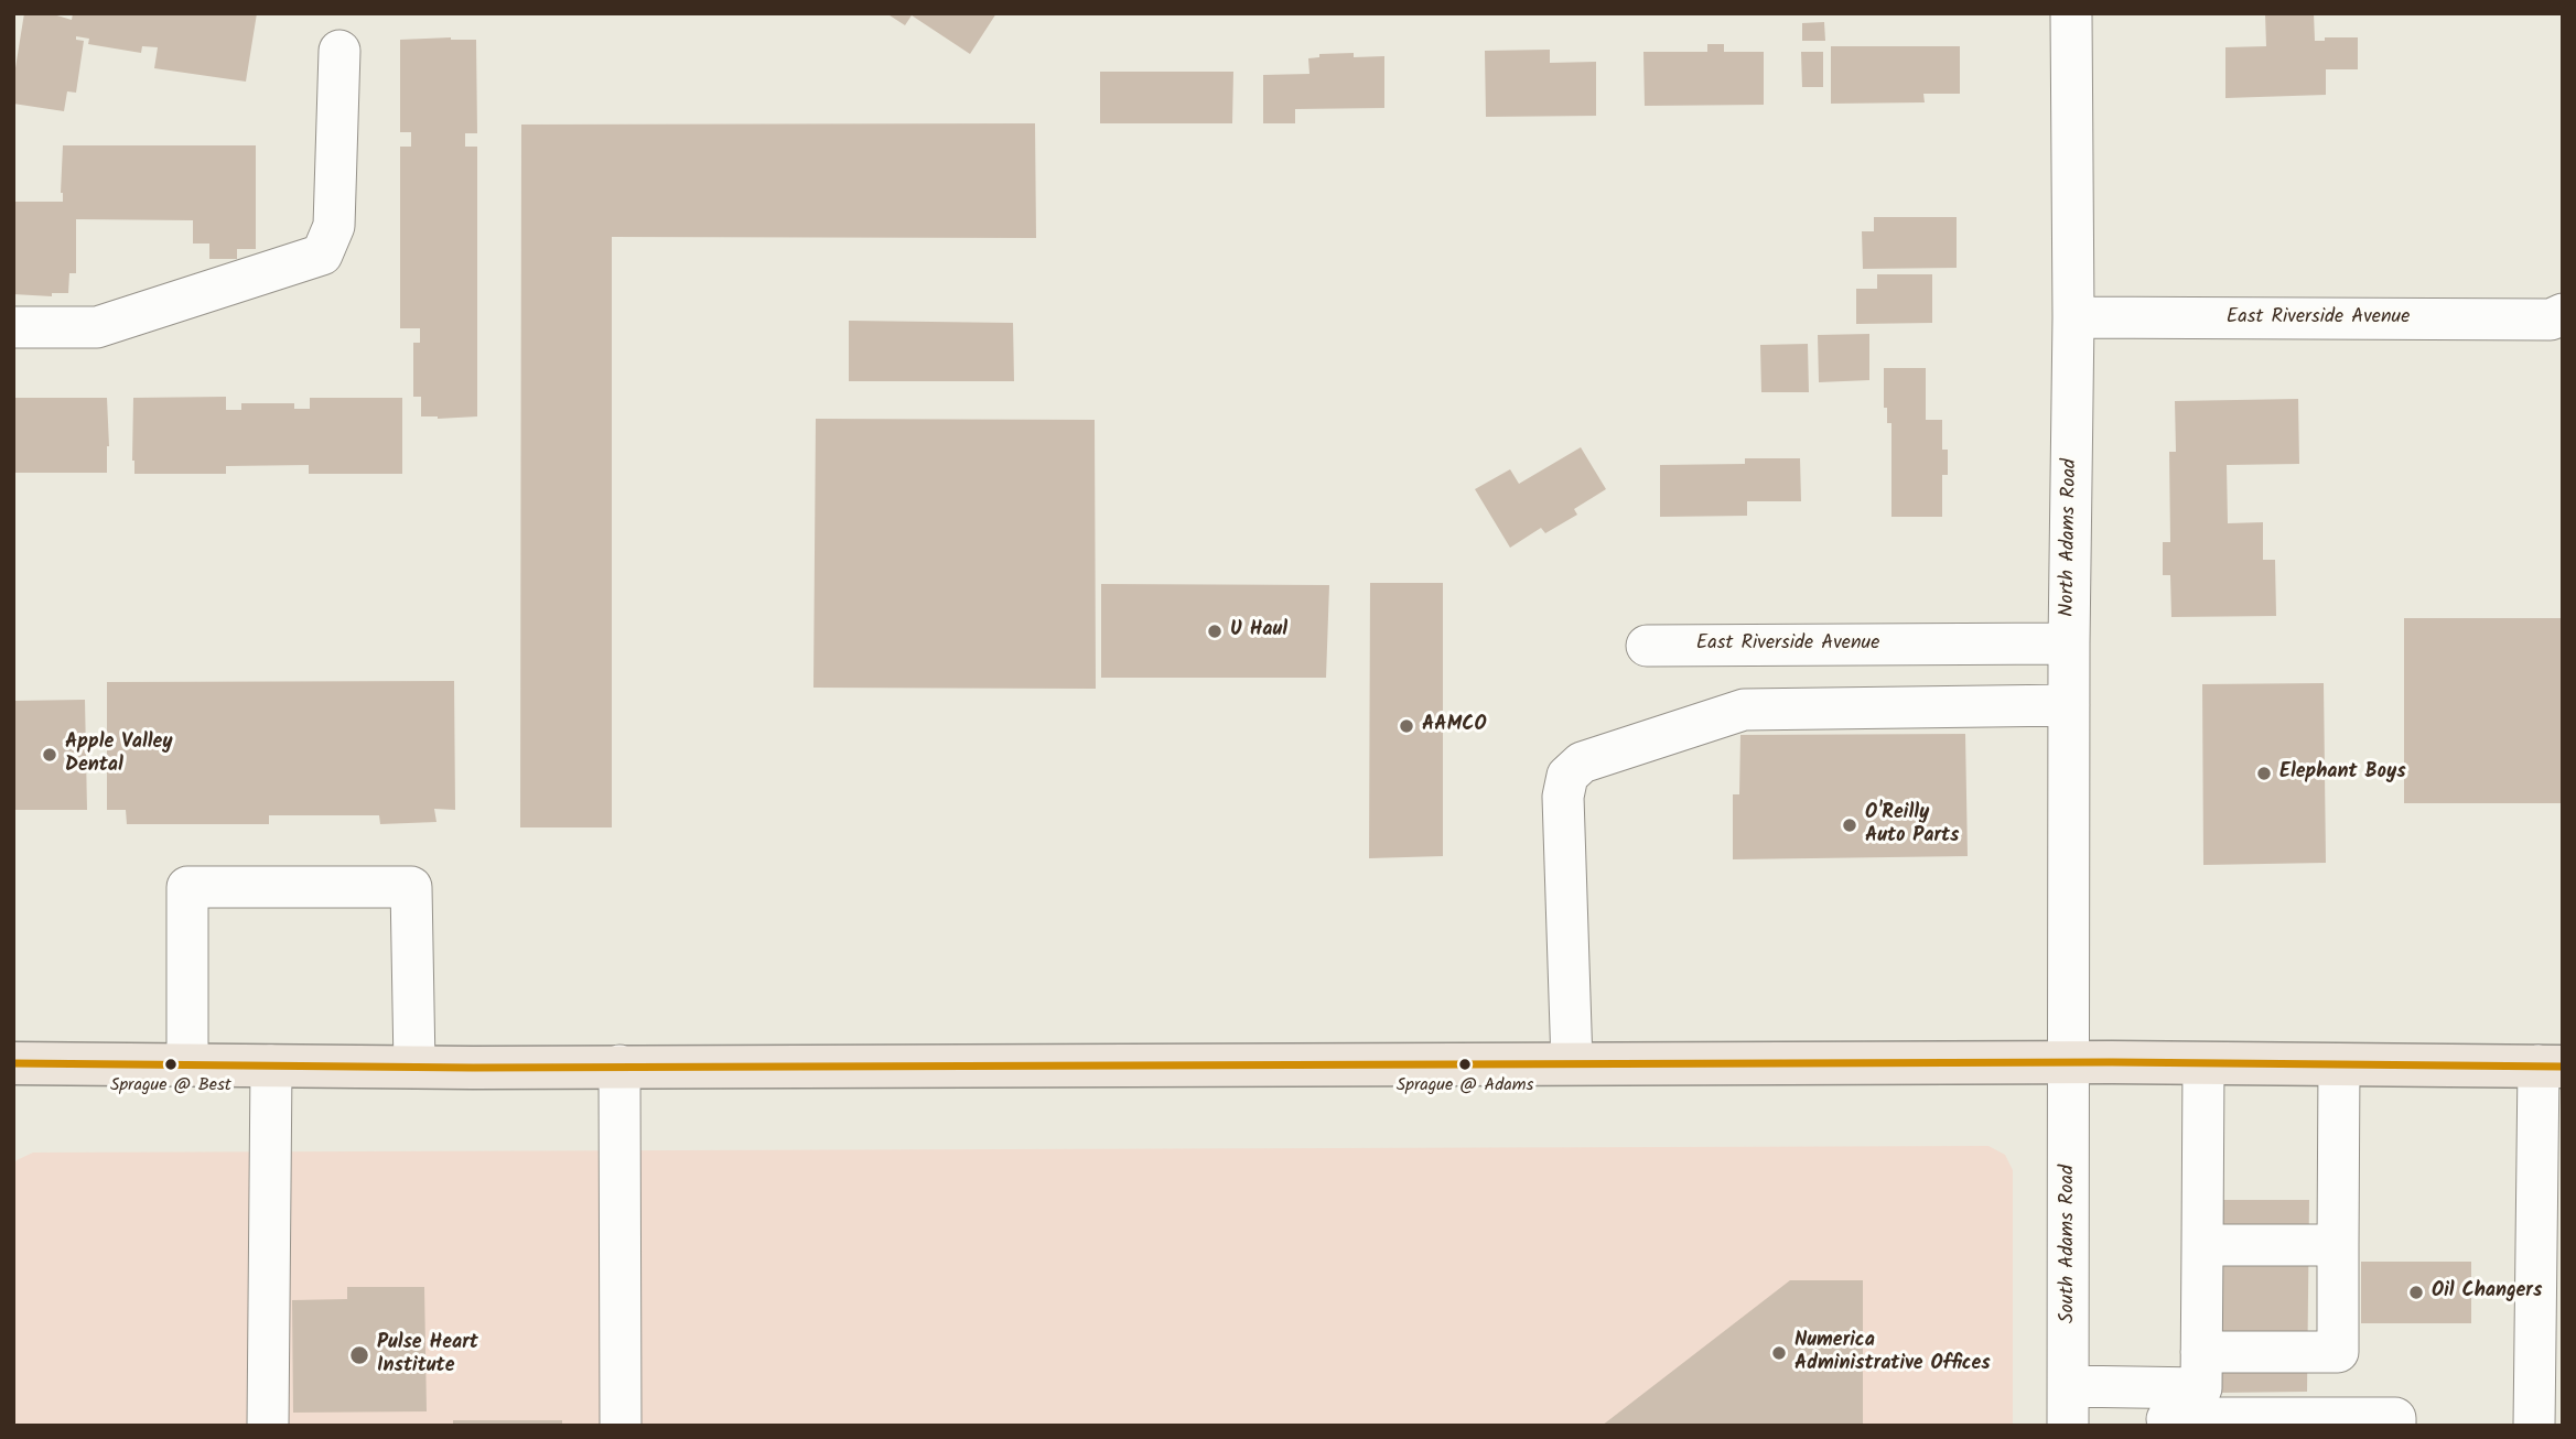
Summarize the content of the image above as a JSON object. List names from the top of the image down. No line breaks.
{"streets":{"street":["East Riverside Avenue","North Adams Road","South Adams Road"]},"crossings":[["East Riverside Avenue","North Adams Road"],["North Adams Road","South Adams Road"]],"places":["U Haul","AAMCO","Apple Valley Dental","Elephant Boys","O'Reilly Auto Parts","Sprague @ Best","Sprague @ Adams","Oil Changers","Numerica Administrative Offices","Pulse Heart Institute"]}
